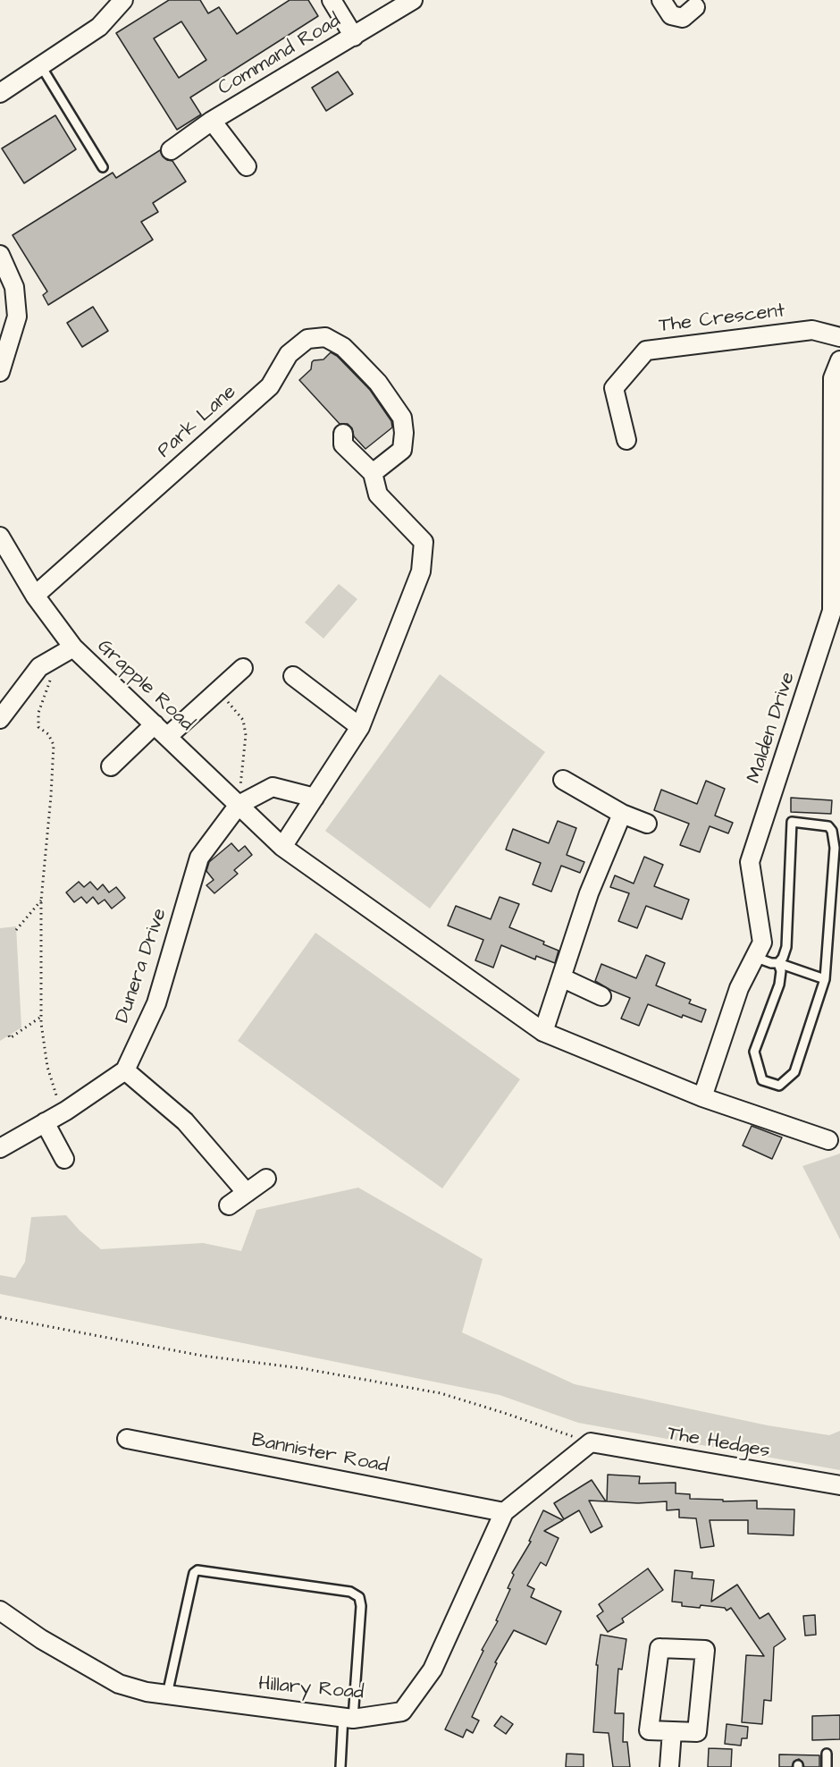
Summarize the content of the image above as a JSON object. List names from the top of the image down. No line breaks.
{"streets":{"street":["Command Road","The Crescent","Park Lane","Grapple Road","Malden Drive","Dunera Drive","The Hedges","Bannister Road","Hillary Road"]},"crossings":[["Park Lane","Grapple Road"],["Grapple Road","Malden Drive"],["Grapple Road","Dunera Drive"],["The Hedges","Hillary Road"],["Bannister Road","Hillary Road"]]}
